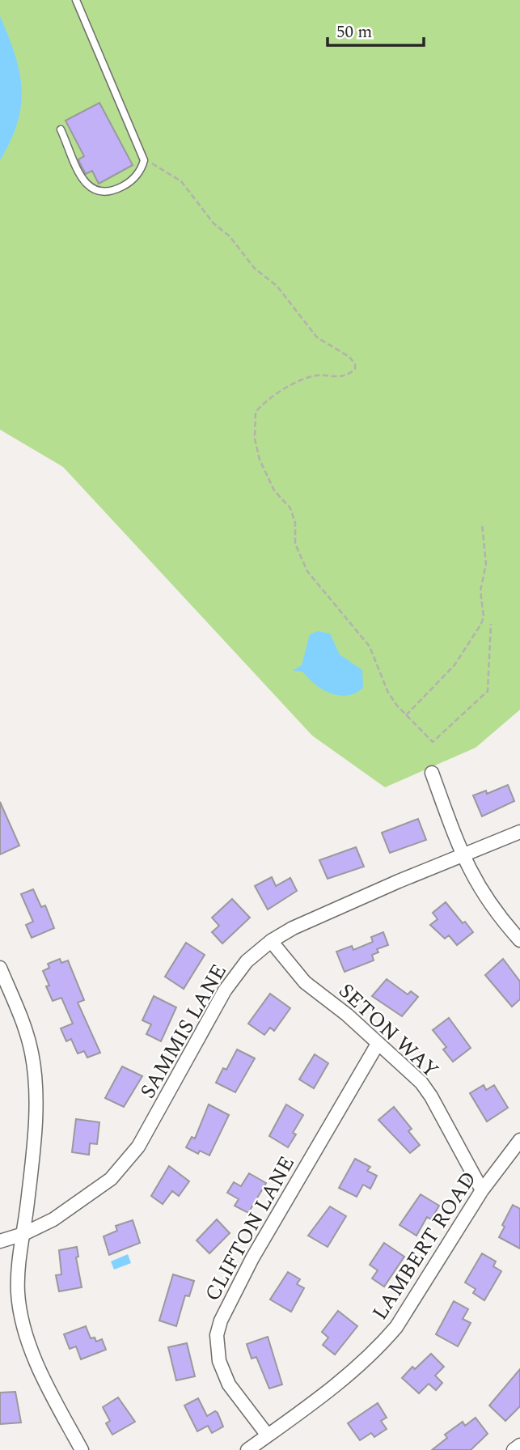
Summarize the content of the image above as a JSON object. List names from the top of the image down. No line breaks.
{"streets":{"street":["SETON WAY","SAMMIS LANE","CLIFTON LANE","LAMBERT ROAD"]},"crossings":[["SETON WAY","SAMMIS LANE"],["SETON WAY","CLIFTON LANE"],["SETON WAY","LAMBERT ROAD"],["CLIFTON LANE","LAMBERT ROAD"]],"scale_bar":"50 m"}
